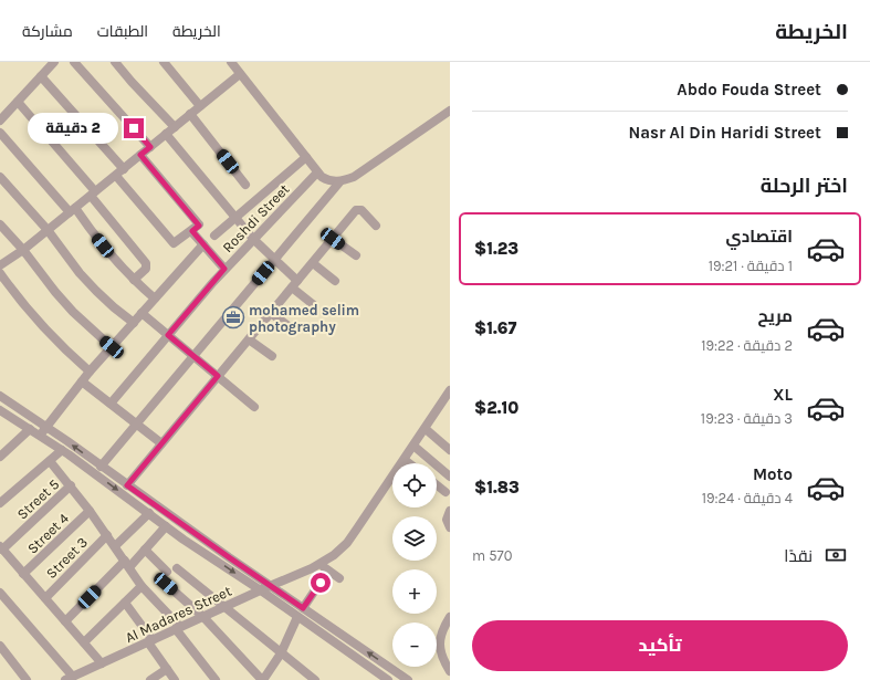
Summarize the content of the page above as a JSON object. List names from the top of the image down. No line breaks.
{"streets":{"street":["Roshdi Street","Street 5","Street 4","Street 3","Al Madares Street"]},"places":{"office":["mohamed selim photography"]},"page":{"header":"الخريطة","nav":["الخريطة","الطبقات","مشاركة"],"banner":["Abdo Fouda Street","Nasr Al Din Haridi Street"],"bubble":"2 دقيقة","heading":"اختر الرحلة","list":[{"name":"اقتصادي","note":"1 دقيقة · 19:21","value":"$1.23"},{"name":"مريح","note":"2 دقيقة · 19:22","value":"$1.67"},{"name":"XL","note":"3 دقيقة · 19:23","value":"$2.10"},{"name":"Moto","note":"4 دقيقة · 19:24","value":"$1.83"}],"map_buttons":["+","−"],"pay":["نقدًا","570 m"],"buttons":"تأكيد"}}
